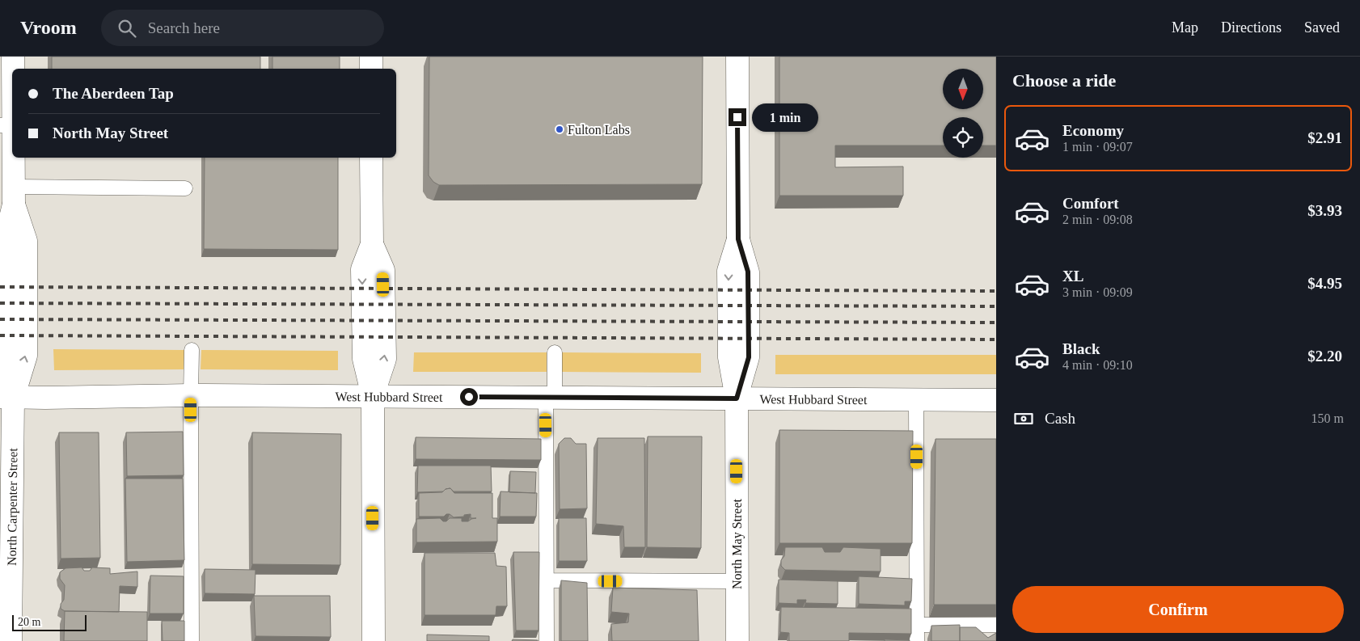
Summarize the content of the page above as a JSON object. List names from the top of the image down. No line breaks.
{"streets":{"street":["West Hubbard Street","North Carpenter Street","North May Street"]},"crossings":[["West Hubbard Street","North Carpenter Street"],["West Hubbard Street","North May Street"]],"places":["Fulton Labs"],"scale_bar":"20 m","north":"bottom","page":{"header":"Vroom","search":"Search here","nav":["Map","Directions","Saved"],"heading":"Choose a ride","banner":["The Aberdeen Tap","North May Street"],"bubble":"1 min","list":[{"name":"Economy","note":"1 min · 09:07","value":"$2.91"},{"name":"Comfort","note":"2 min · 09:08","value":"$3.93"},{"name":"XL","note":"3 min · 09:09","value":"$4.95"},{"name":"Black","note":"4 min · 09:10","value":"$2.20"}],"pay":["Cash","150 m"],"buttons":"Confirm","scale":"20 m"}}
